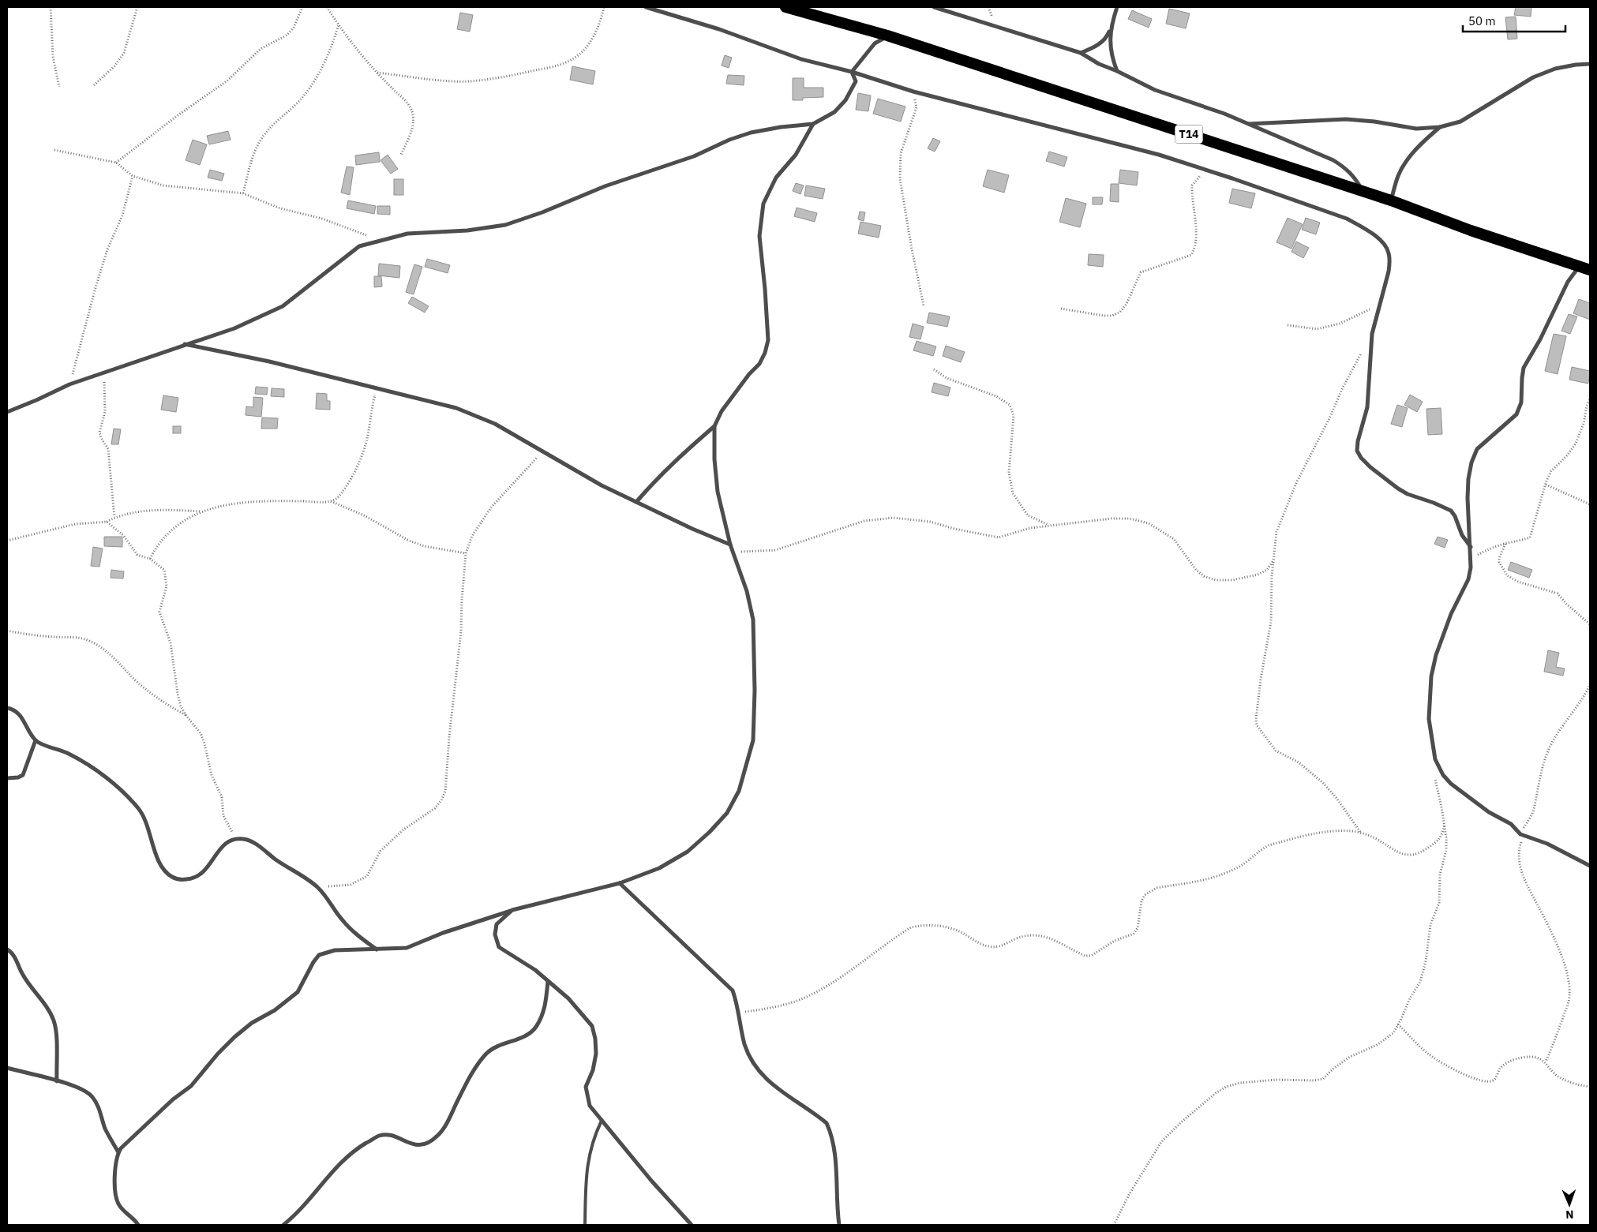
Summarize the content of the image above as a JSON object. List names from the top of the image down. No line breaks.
{"streets":{"highway":["T14"]},"scale_bar":"50 m","north":"bottom"}
